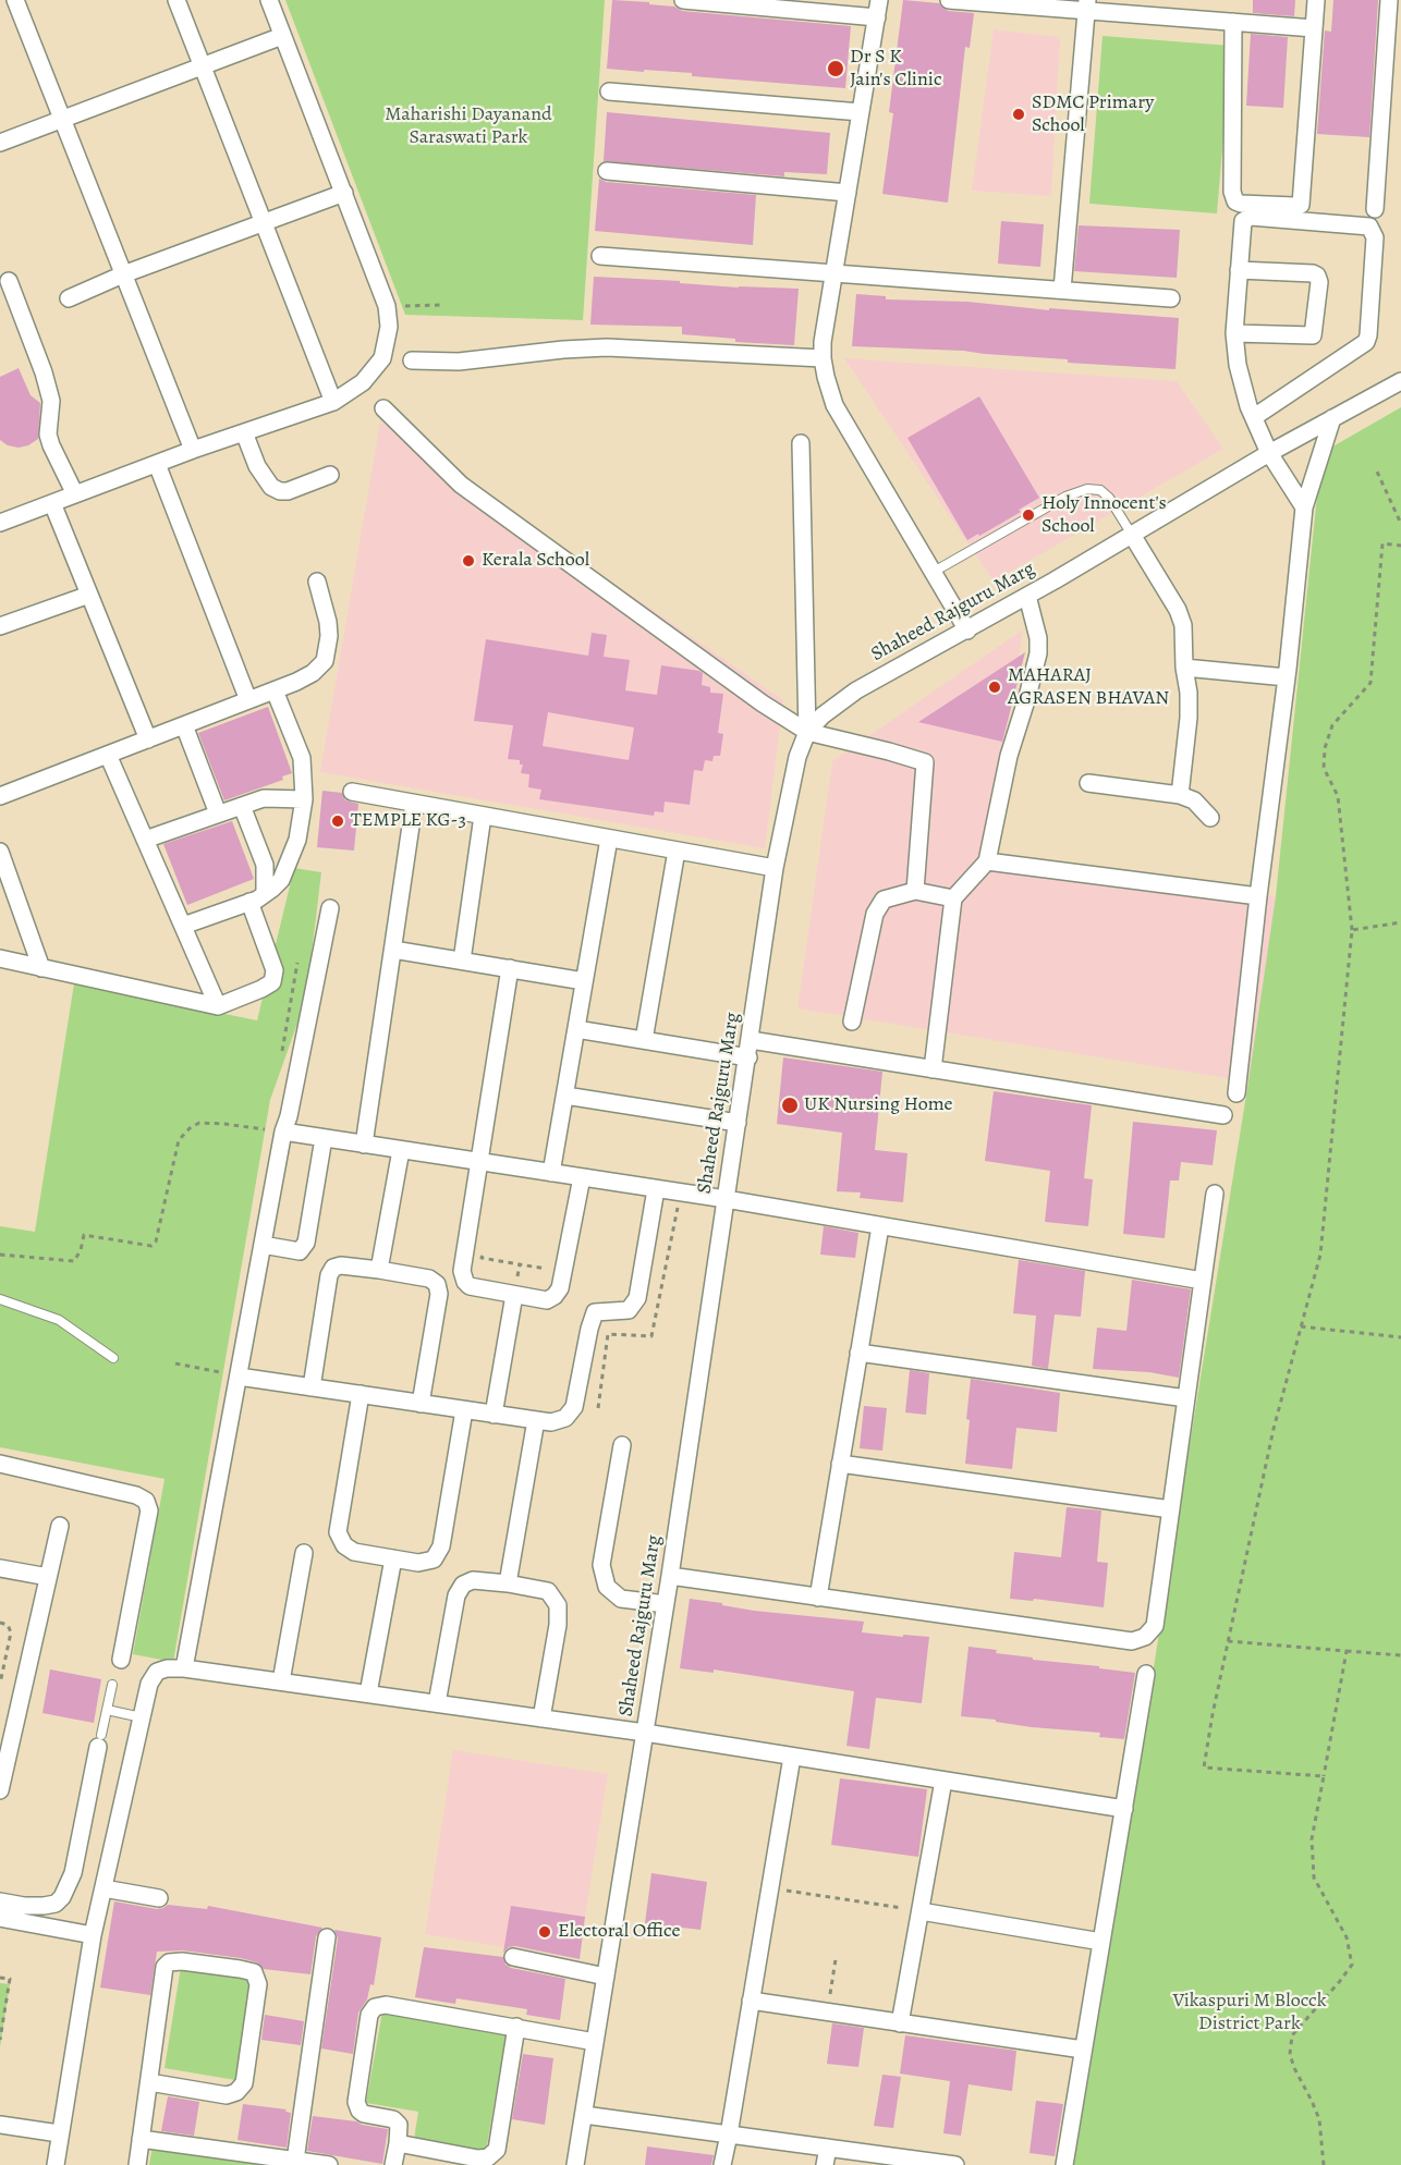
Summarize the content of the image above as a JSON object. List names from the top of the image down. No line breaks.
{"streets":{"street":["Shaheed Rajguru Marg"]},"parks":["Maharishi Dayanand Saraswati Park","Vikaspuri M Blocck District Park"],"places":["Dr S K Jain's Clinic","SDMC Primary School","Holy Innocent's School","Kerala School","MAHARAJ AGRASEN BHAVAN","TEMPLE KG-3","UK Nursing Home","Electoral Office"]}
